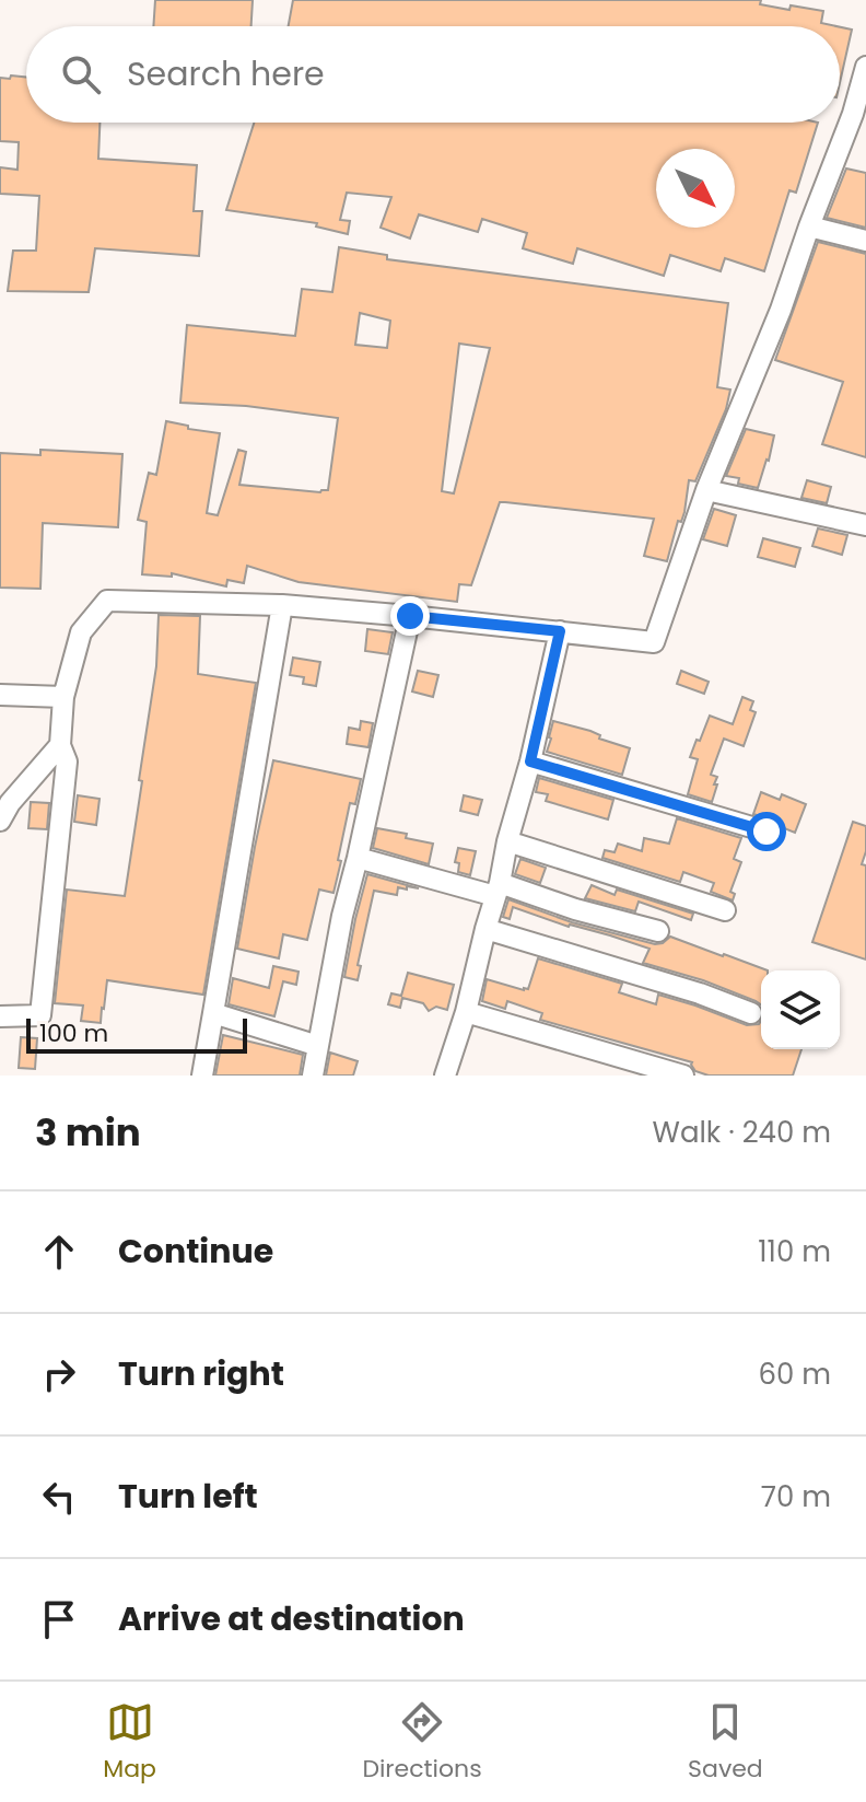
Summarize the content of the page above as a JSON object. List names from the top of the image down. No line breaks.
{"scale_bar":"100 m","north":"bottom right","page":{"search":"Search here","scale":"100 m","heading":["3 min","Walk · 240 m"],"list":[["Continue","110 m"],["Turn right","60 m"],["Turn left","70 m"],"Arrive at destination"],"nav":["Map","Directions","Saved"]}}
